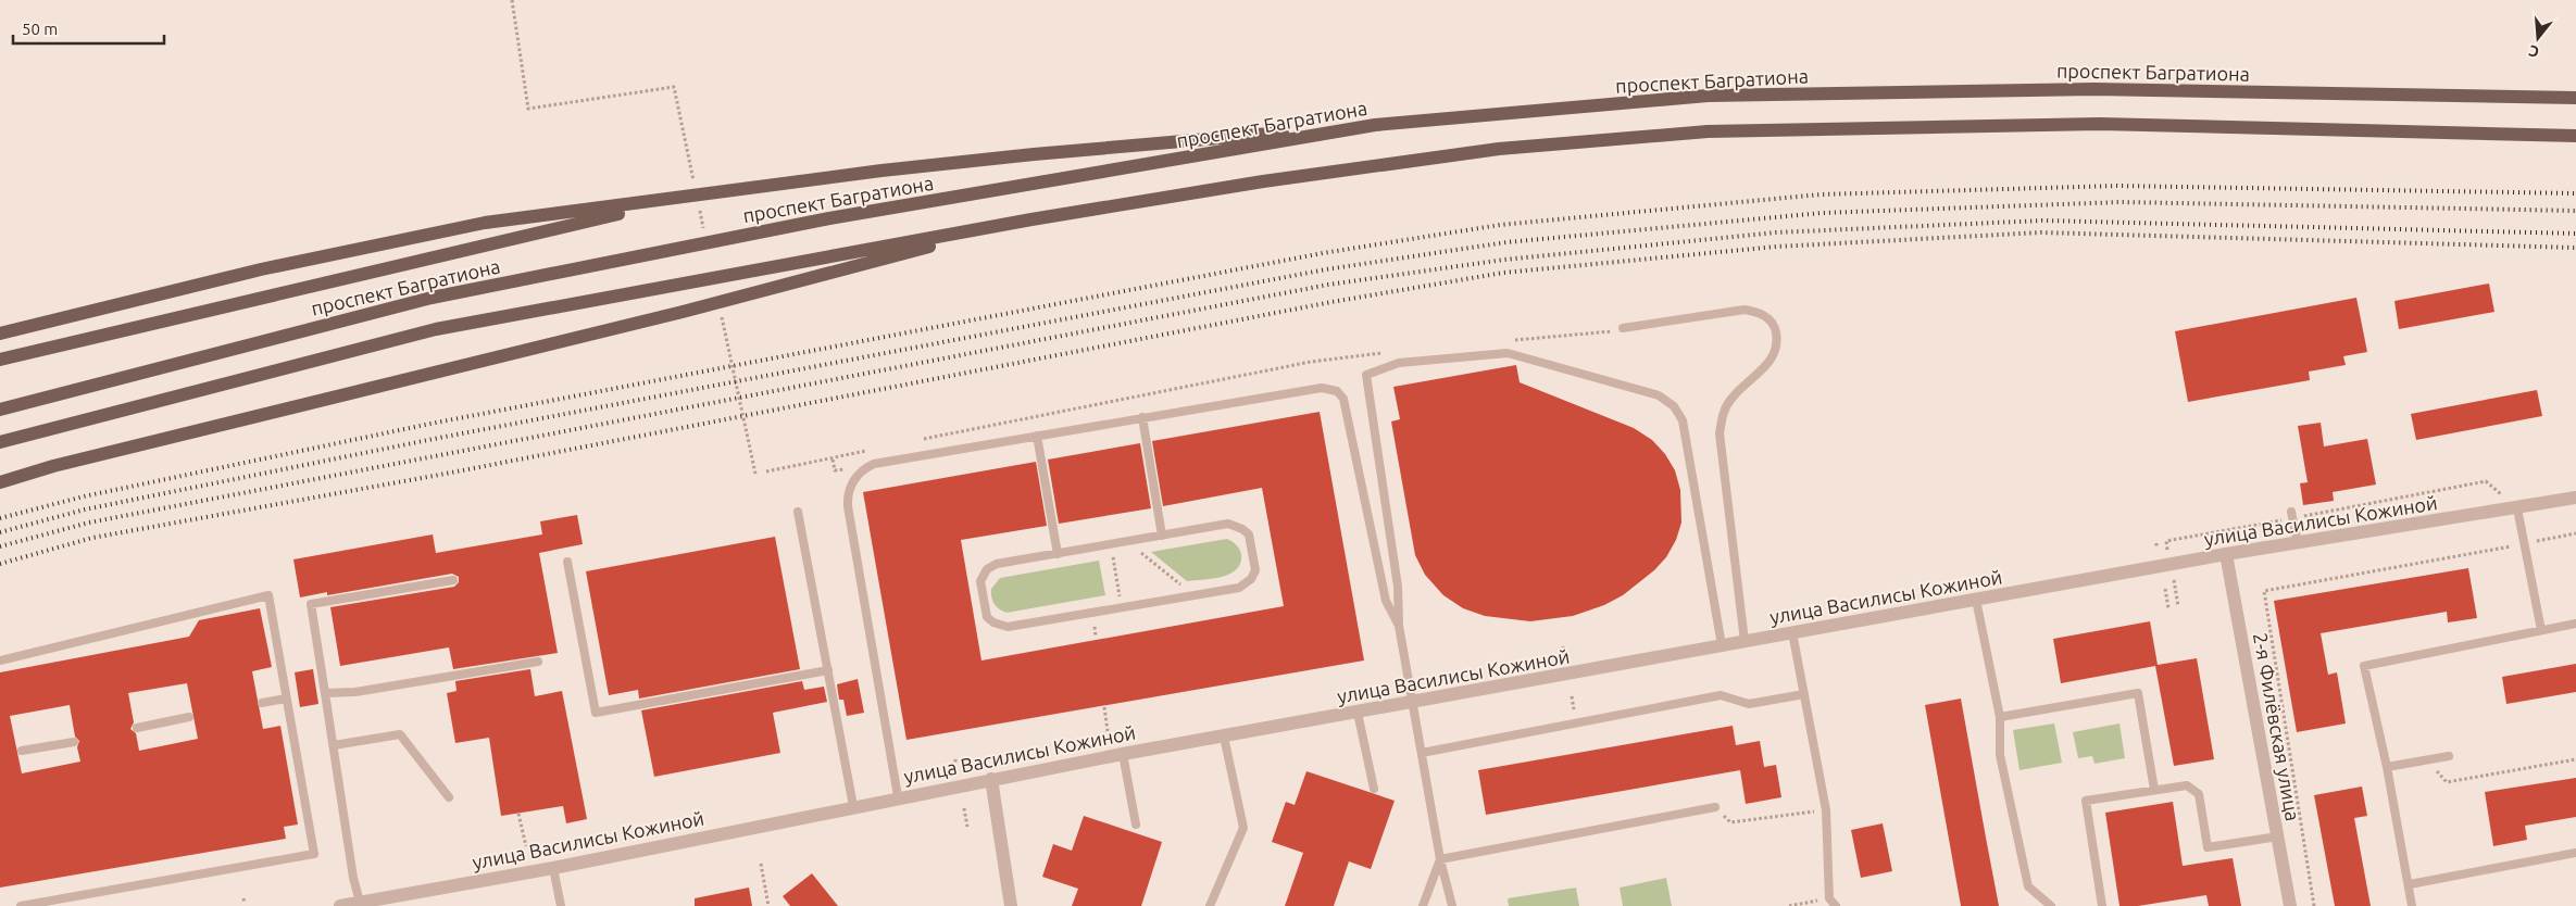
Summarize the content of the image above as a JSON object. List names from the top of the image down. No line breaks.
{"streets":{"main road":["проспект Багратиона"],"street":["улица Василисы Кожиной","2-я Филёвская улица"]},"crossings":[["улица Василисы Кожиной","2-я Филёвская улица"]],"scale_bar":"50 m","north":"bottom"}
